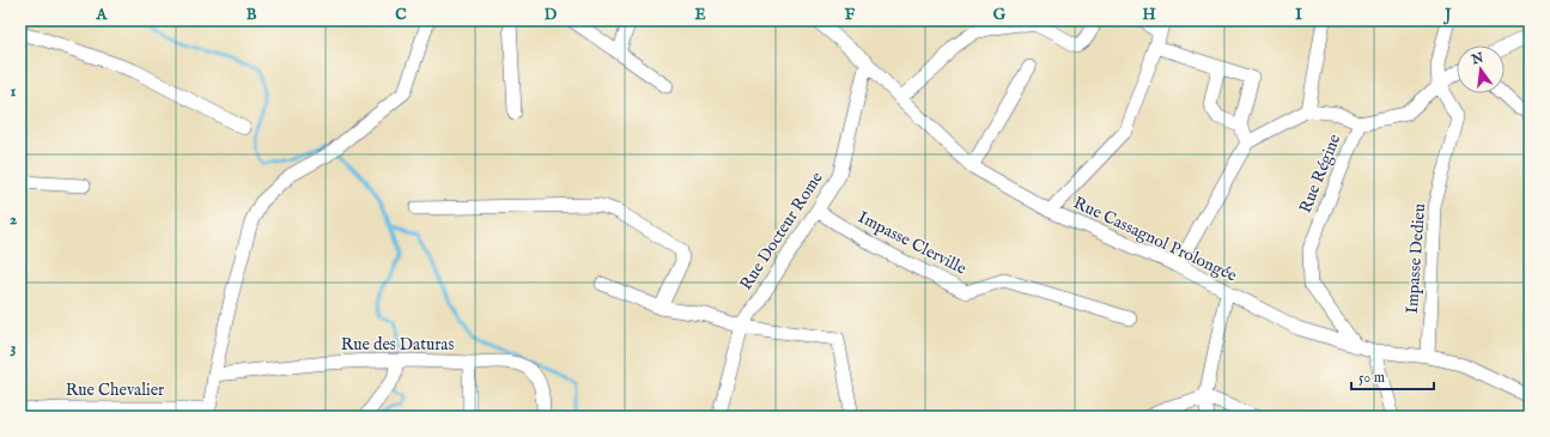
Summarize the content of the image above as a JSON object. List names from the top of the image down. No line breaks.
{"streets":{"street":["Rue Régine","Rue Docteur Rome","Rue Cassagnol Prolongée","Impasse Clerville","Impasse Dedieu","Rue des Daturas","Rue Chevalier"]},"crossings":[["Rue Régine","Rue Cassagnol Prolongée"],["Rue Régine","Impasse Dedieu"],["Rue Docteur Rome","Rue Cassagnol Prolongée"],["Rue Docteur Rome","Impasse Clerville"],["Rue Cassagnol Prolongée","Impasse Dedieu"]],"scale_bar":"50 m","north":"top","grid":{"columns":["A","B","C","D","E","F","G","H","I","J"],"rows":["1","2","3"]}}
